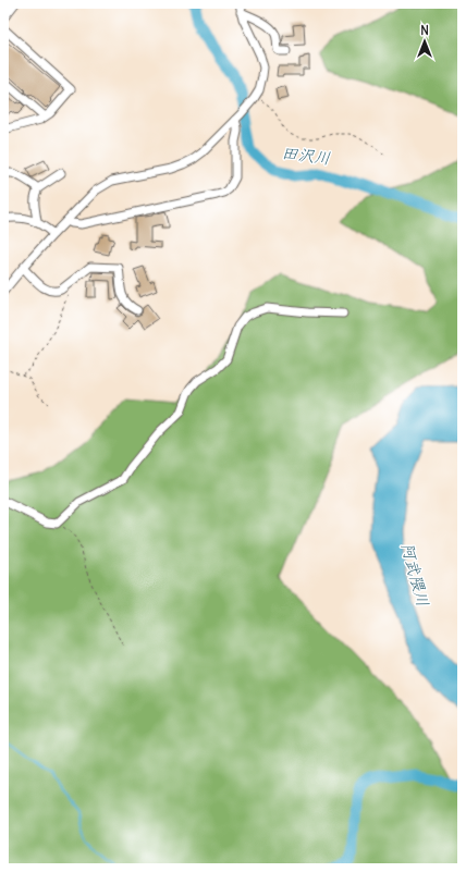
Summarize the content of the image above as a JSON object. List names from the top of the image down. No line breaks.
{"water":["田沢川","阿武隈川"],"north":"top"}
